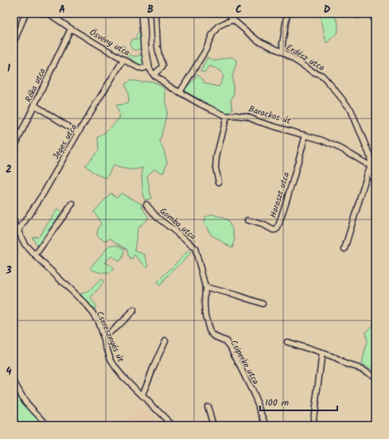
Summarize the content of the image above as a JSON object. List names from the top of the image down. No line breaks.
{"streets":{"street":["Ösvény utca","Erdész utca","Róka utca","Barackos út","Jeges utca","Haraszt utca","Gomba utca","Cseresznyés út","Csiperke utca"]},"crossings":[["Ösvény utca","Róka utca"],["Ösvény utca","Barackos út"],["Ösvény utca","Jeges utca"],["Erdész utca","Barackos út"],["Barackos út","Haraszt utca"],["Jeges utca","Cseresznyés út"],["Gomba utca","Csiperke utca"]],"scale_bar":"100 m","grid":{"columns":["A","B","C","D"],"rows":["1","2","3","4"]}}
